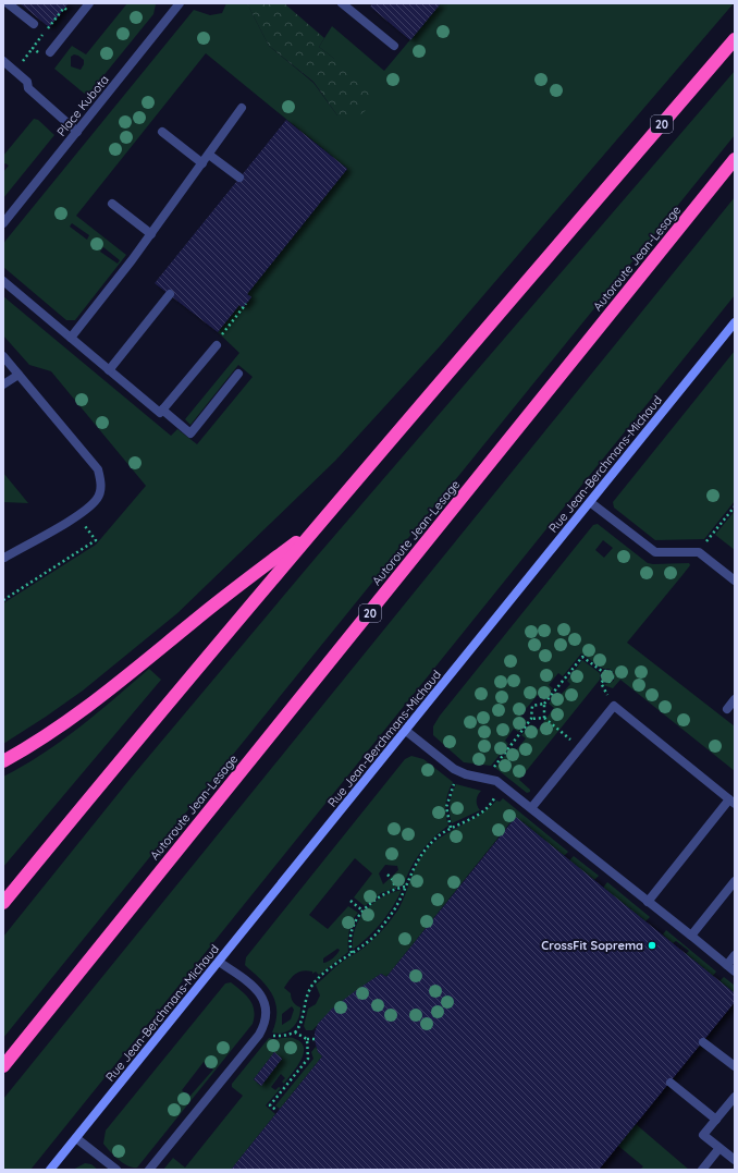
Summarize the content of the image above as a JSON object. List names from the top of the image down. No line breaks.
{"streets":{"highway":["20","Autoroute Jean-Lesage"],"street":["Place Kubota","Rue Jean-Berchmans-Michaud"]},"places":["CrossFit Soprema"]}
